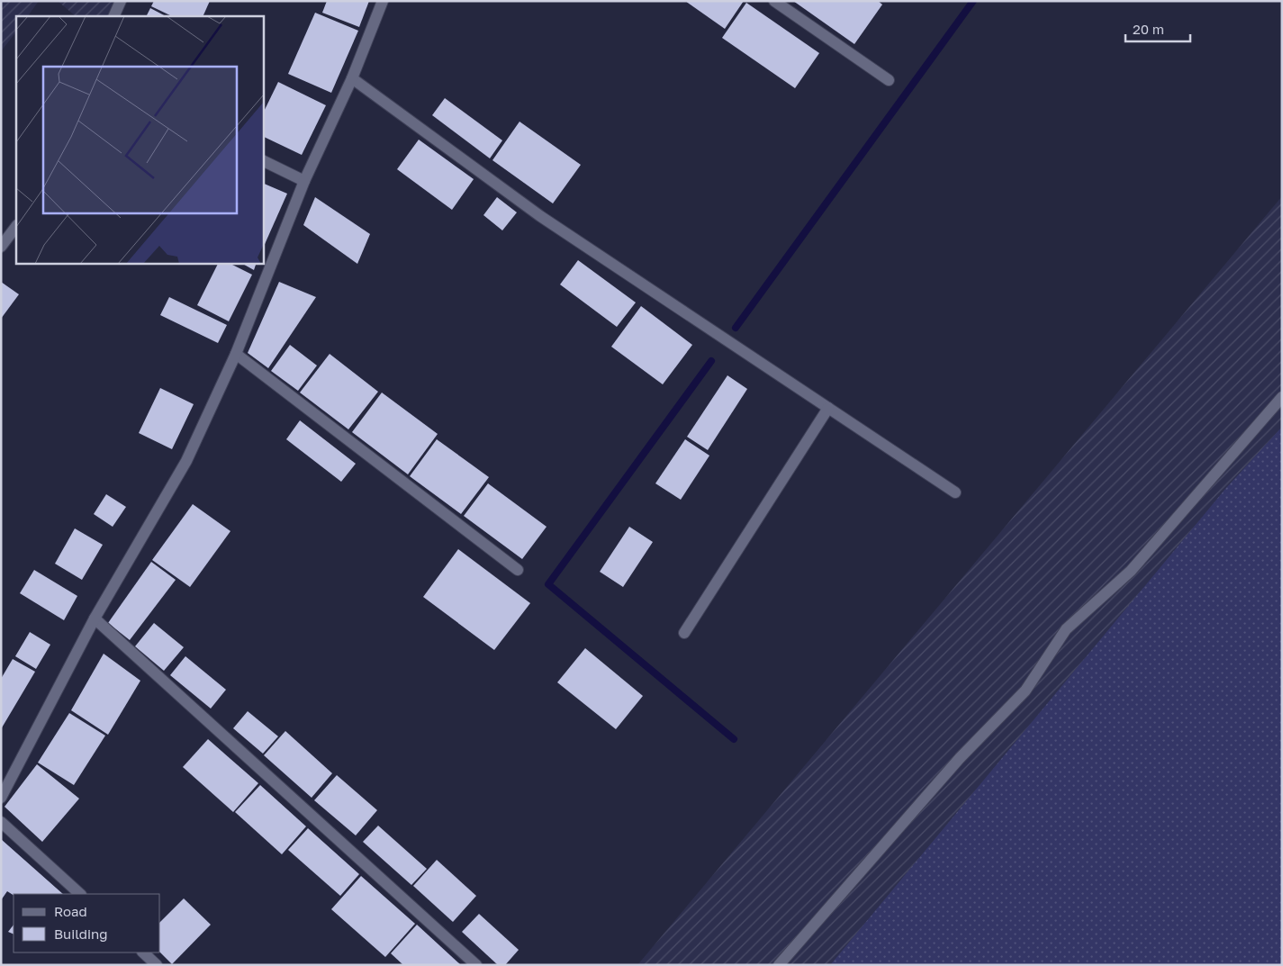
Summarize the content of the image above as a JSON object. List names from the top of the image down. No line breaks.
{"legend":["Road","Building"],"scale_bar":"20 m"}
